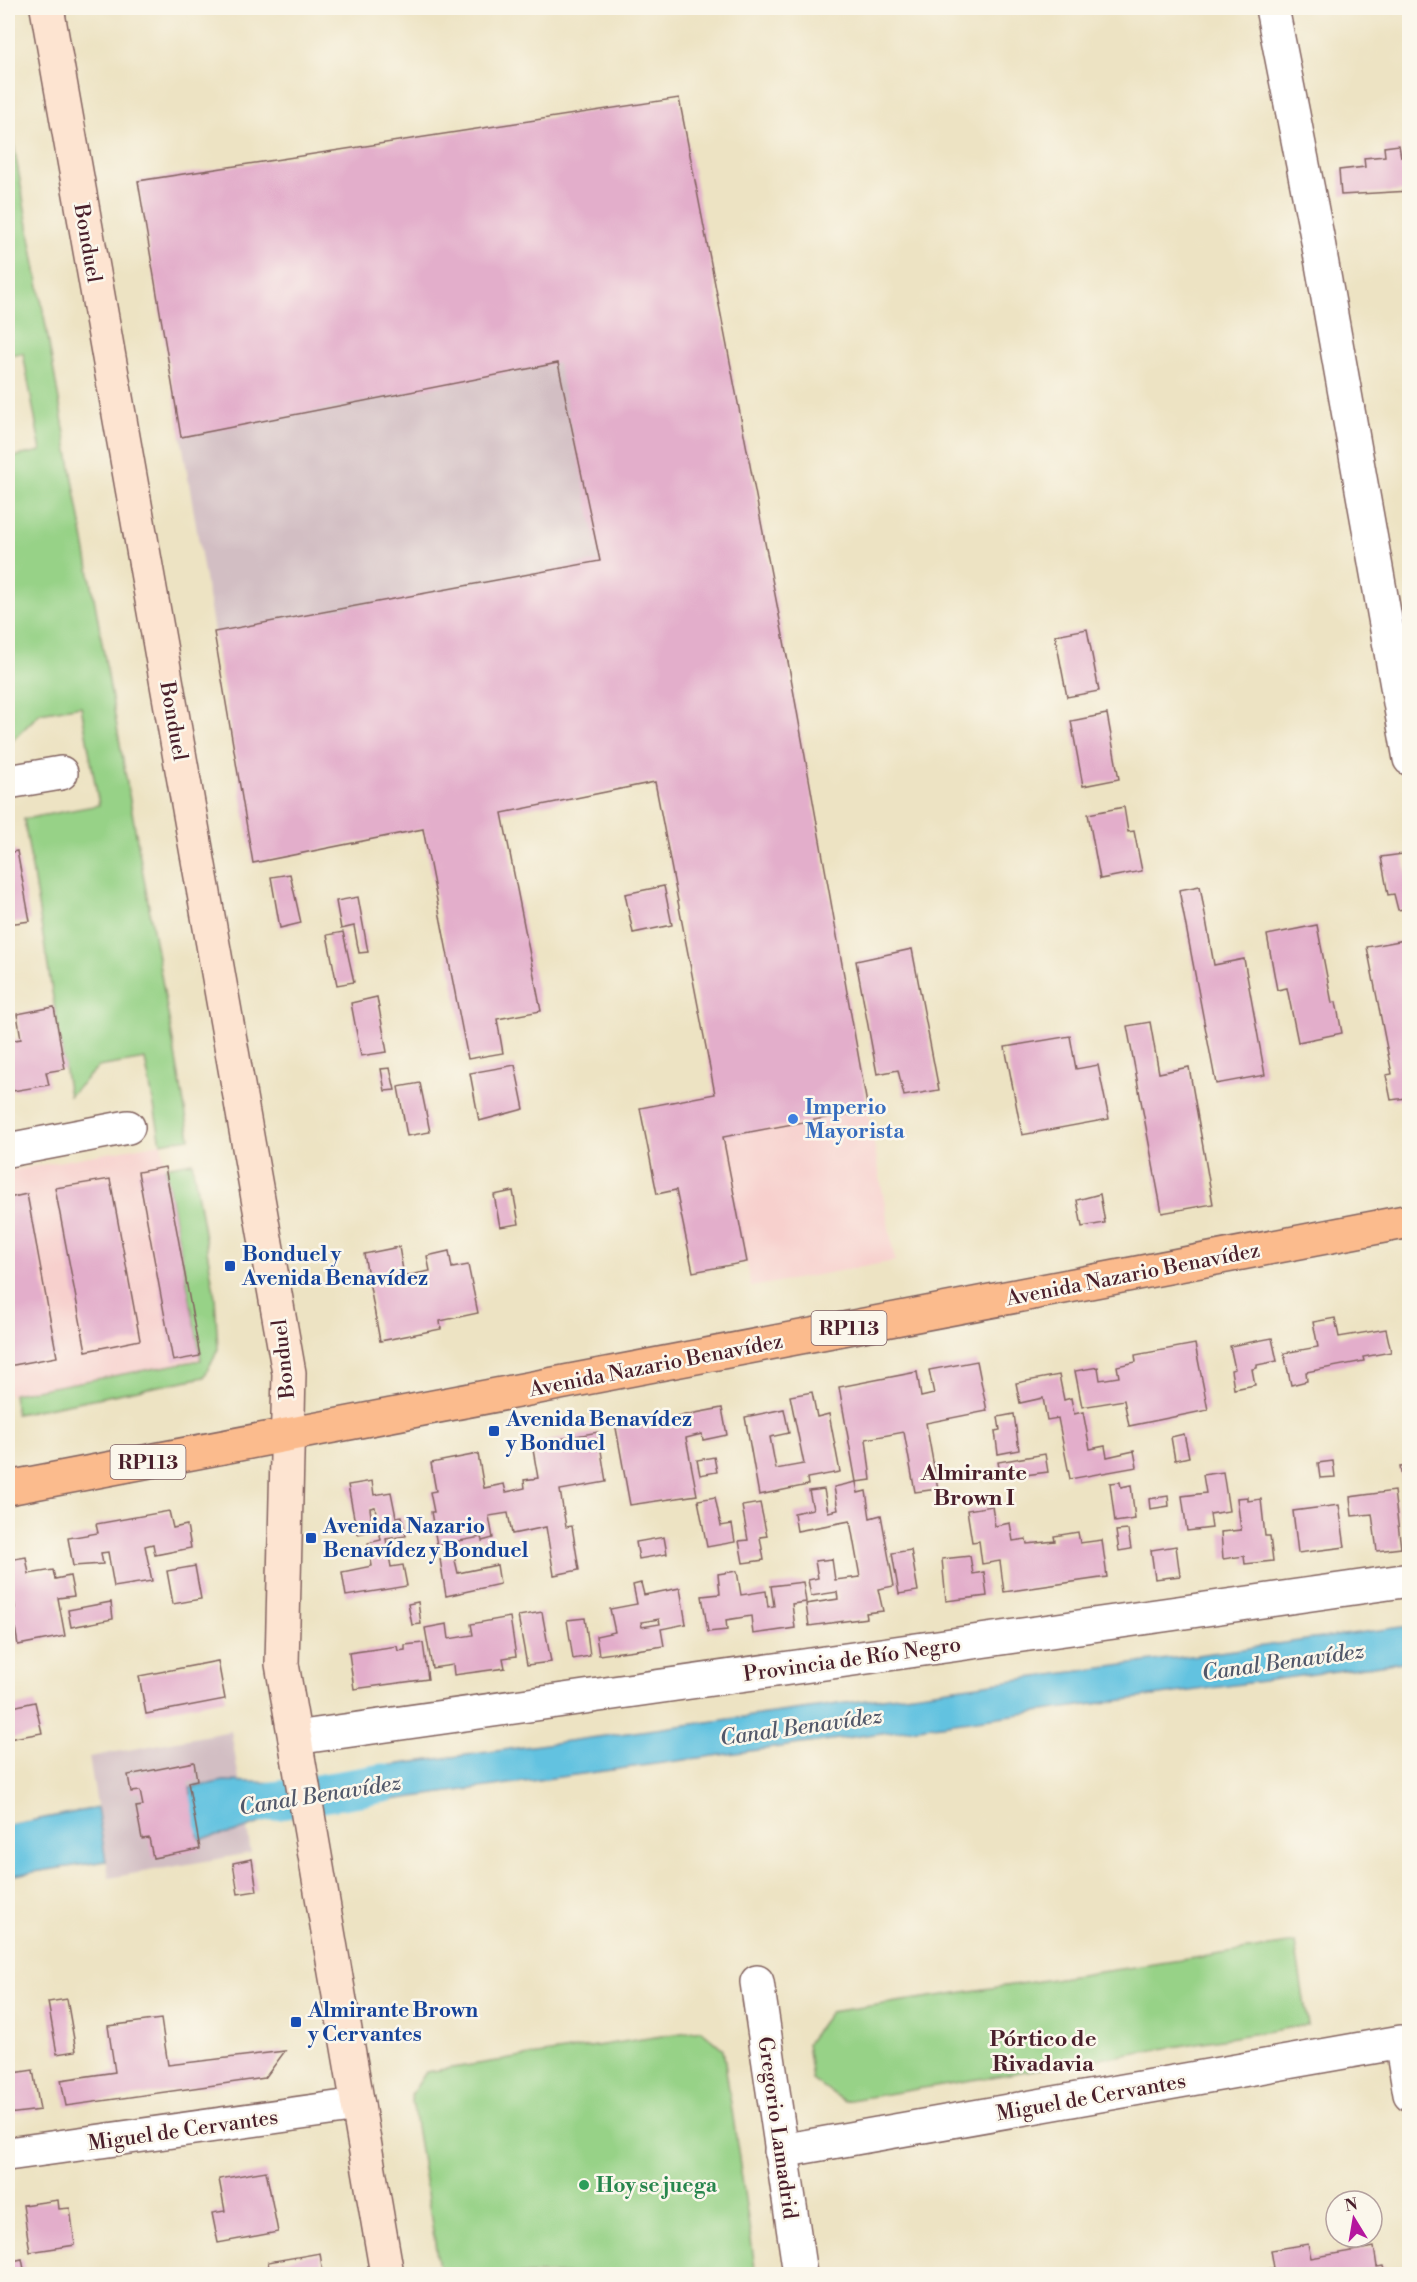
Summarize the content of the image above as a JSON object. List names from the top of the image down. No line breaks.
{"streets":{"main road":["Bonduel","Avenida Nazario Benavídez","RP113"],"street":["Provincia de Río Negro","Miguel de Cervantes","Gregorio Lamadrid"]},"crossings":[["Bonduel","Avenida Nazario Benavídez"],["Bonduel","Provincia de Río Negro"],["Bonduel","Miguel de Cervantes"],["Miguel de Cervantes","Gregorio Lamadrid"]],"districts":["Almirante Brown I","Pórtico de Rivadavia"],"water":["Canal Benavídez"],"places":{"other":["Imperio Mayorista","Hoy se juega"],"transit":["Bonduel y Avenida Benavídez","Avenida Benavídez y Bonduel","Avenida Nazario Benavídez y Bonduel","Almirante Brown y Cervantes"]},"north":"top"}
